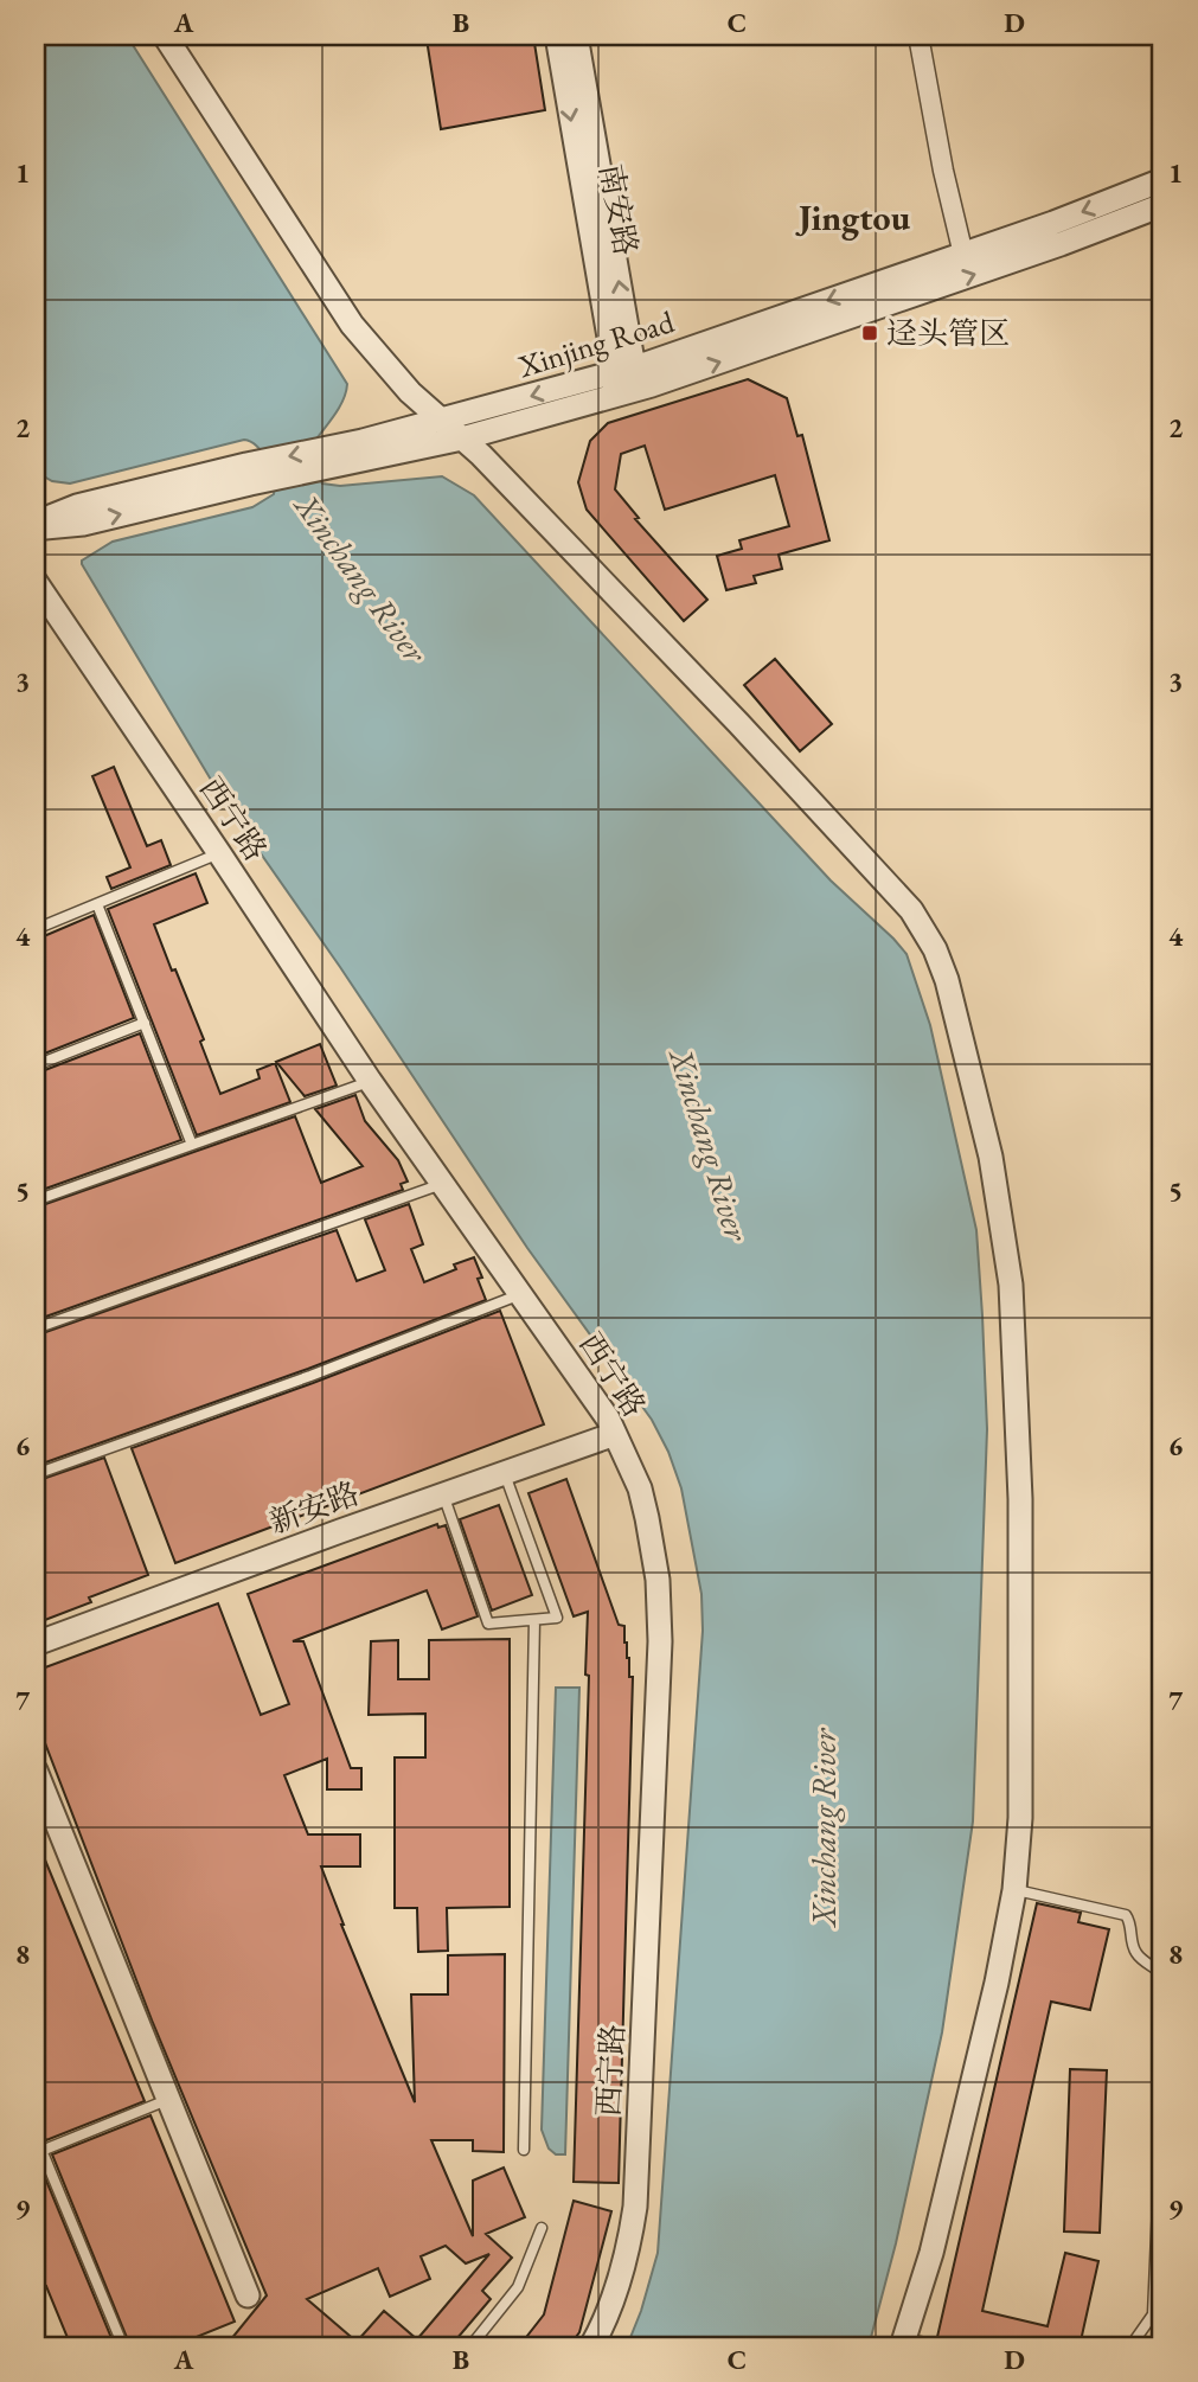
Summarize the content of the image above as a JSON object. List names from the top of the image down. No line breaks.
{"streets":{"street":["南安路","Xinjing Road","西宁路","新安路"]},"crossings":[["南安路","Xinjing Road"],["西宁路","新安路"]],"districts":["Jingtou"],"water":["Xinchang River"],"places":{"transit":["迳头管区"]},"grid":{"columns":["A","B","C","D"],"rows":["1","2","3","4","5","6","7","8","9"]}}
